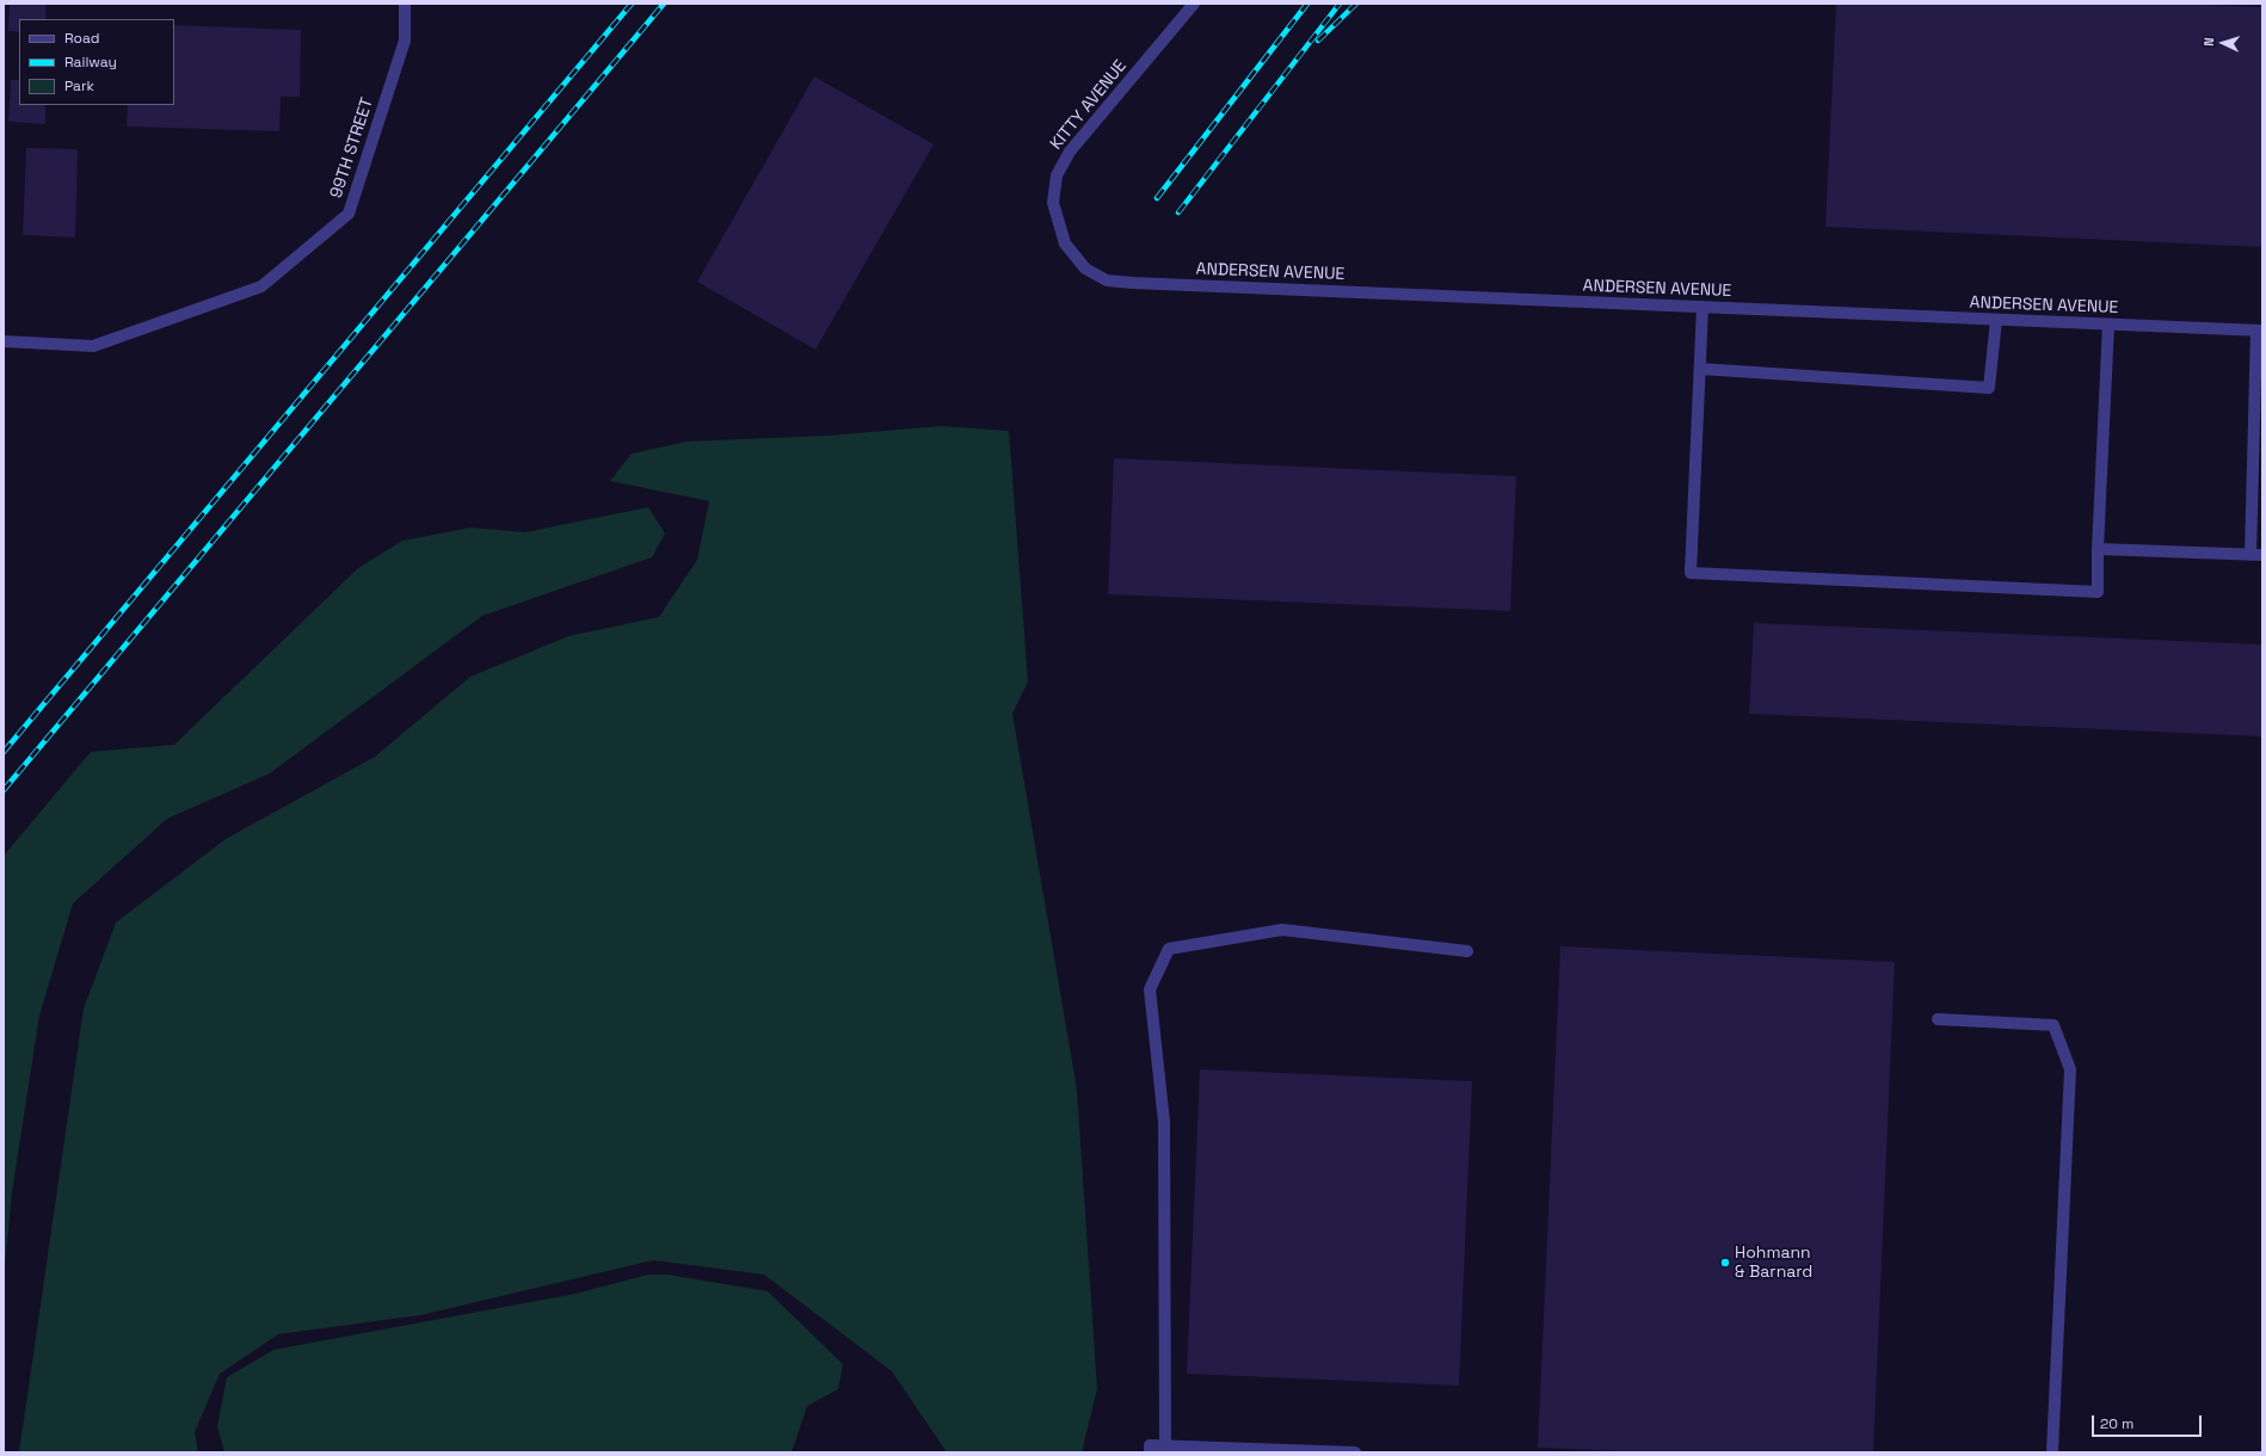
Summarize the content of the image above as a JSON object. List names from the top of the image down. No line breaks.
{"streets":{"street":["KITTY AVENUE","99TH STREET","ANDERSEN AVENUE"]},"crossings":[["KITTY AVENUE","ANDERSEN AVENUE"]],"places":["Hohmann & Barnard"],"legend":["Road","Railway","Park"],"scale_bar":"20 m","north":"left"}
